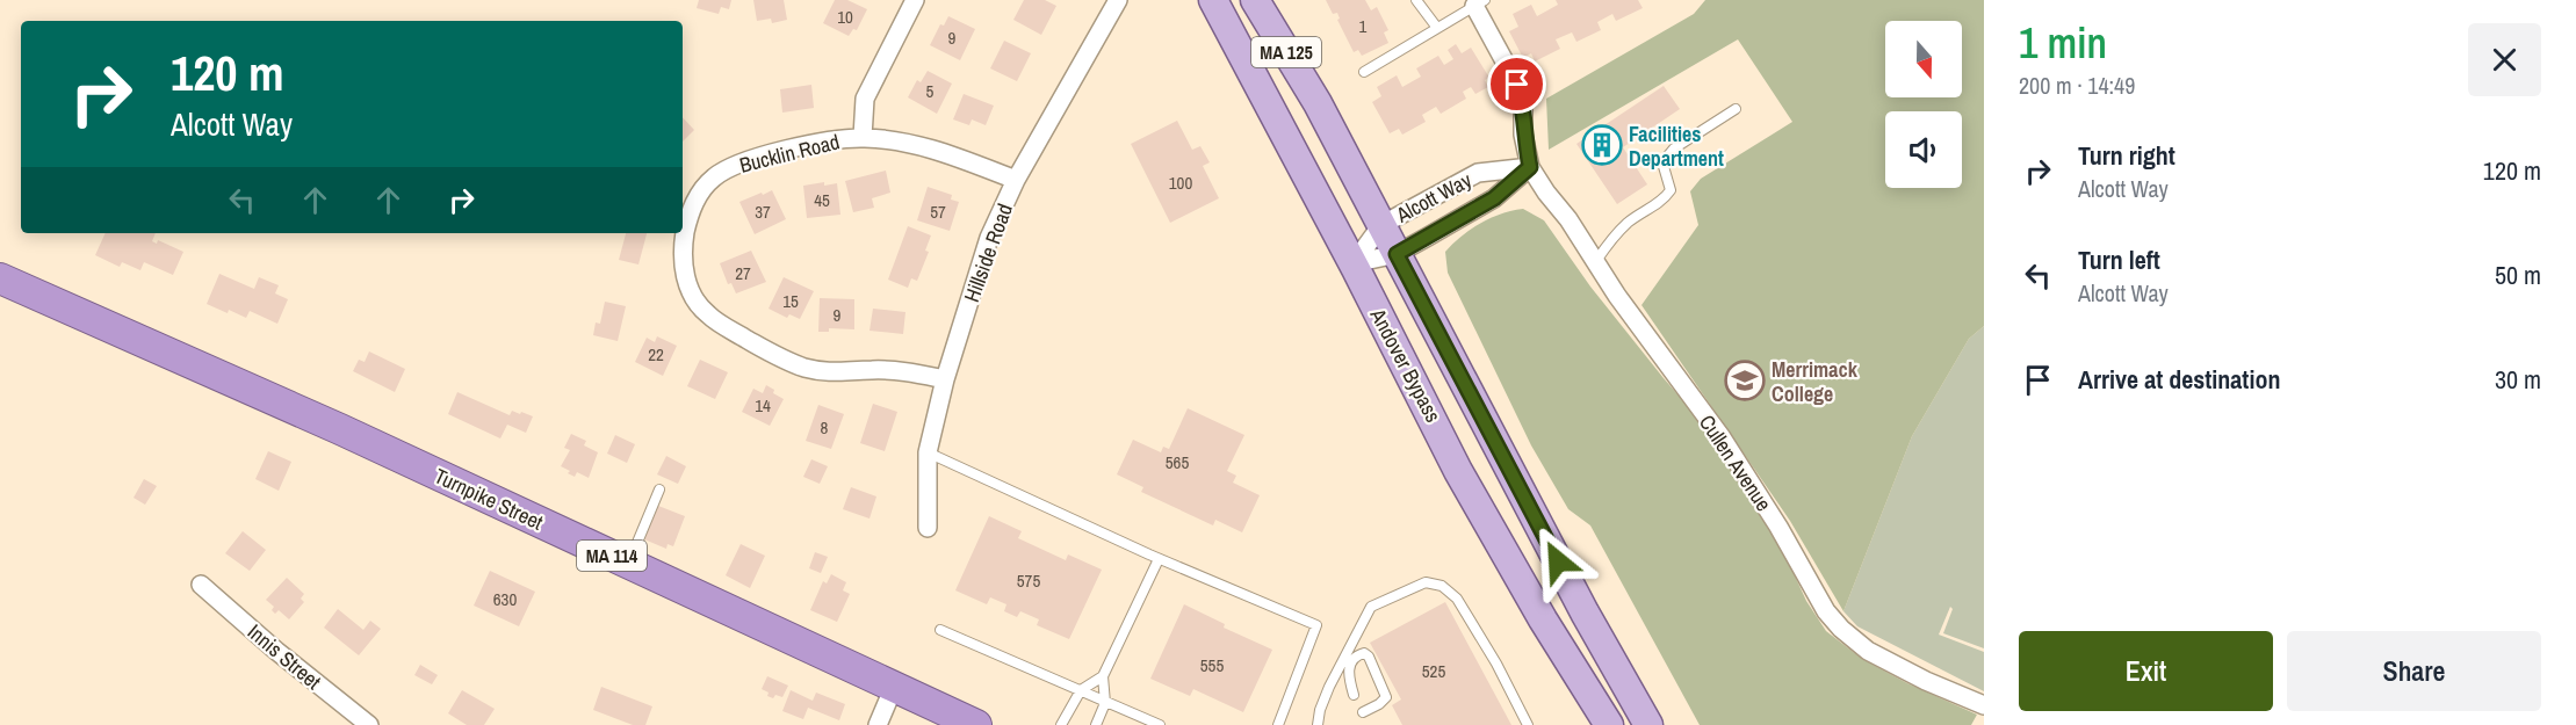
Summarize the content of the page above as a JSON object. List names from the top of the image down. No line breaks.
{"streets":{"highway":["Turnpike Street","MA 114"],"main road":["MA 125","Andover Bypass"],"street":["Bucklin Road","Alcott Way","Hillside Road","Cullen Avenue","Innis Street"]},"crossings":[["Bucklin Road","Hillside Road"],["Alcott Way","Andover Bypass"],["Alcott Way","Cullen Avenue"]],"places":{"building":["Facilities Department"],"school or university":["Merrimack College"]},"house_numbers":["10","1","9","5","100","45","37","57","27","15","9","22","14","8","565","575","630","555","525"],"north":"bottom","page":{"heading":["1 min","200 m · 14:49"],"turn":["120 m","Alcott Way"],"list":[{"name":"Turn right","note":"Alcott Way","value":"120 m"},{"name":"Turn left","note":"Alcott Way","value":"50 m"},{"name":"Arrive at destination","value":"30 m"}],"buttons":["Exit","Share"]}}
